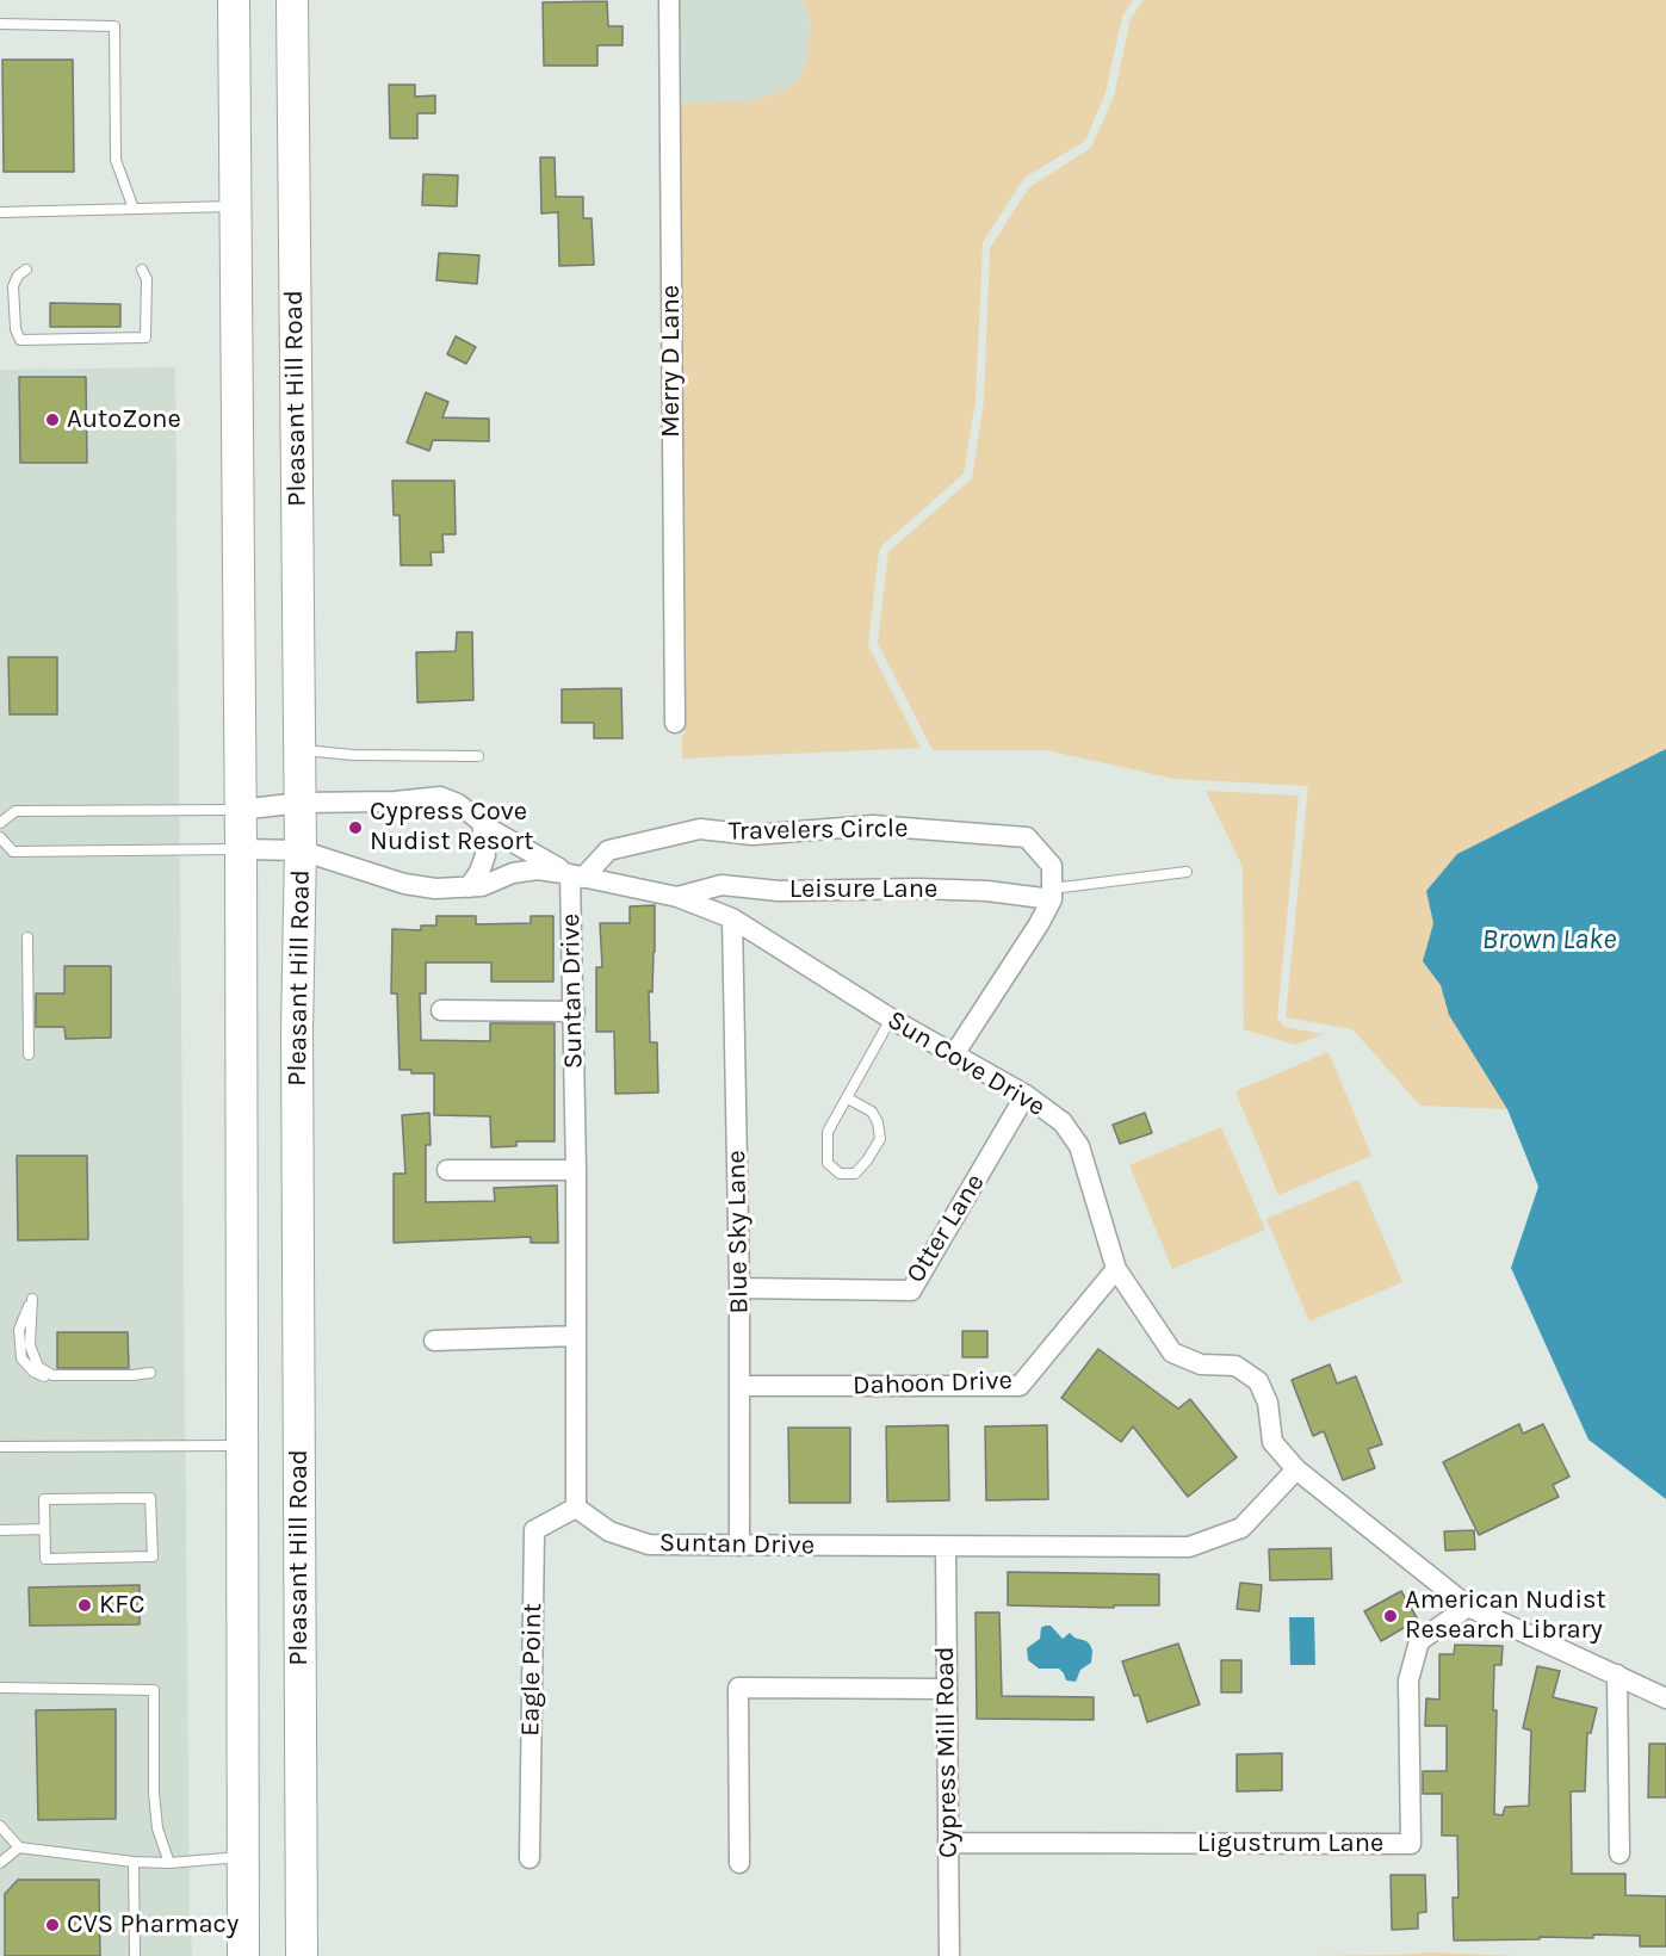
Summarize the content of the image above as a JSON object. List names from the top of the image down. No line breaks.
{"streets":{"main road":["Pleasant Hill Road"],"street":["Merry D Lane","Travelers Circle","Leisure Lane","Suntan Drive","Sun Cove Drive","Otter Lane","Blue Sky Lane","Dahoon Drive","Eagle Point","Cypress Mill Road","Ligustrum Lane"]},"crossings":[["Pleasant Hill Road","Sun Cove Drive"],["Travelers Circle","Leisure Lane"],["Travelers Circle","Suntan Drive"],["Travelers Circle","Sun Cove Drive"],["Leisure Lane","Sun Cove Drive"],["Suntan Drive","Sun Cove Drive"],["Suntan Drive","Blue Sky Lane"],["Suntan Drive","Eagle Point"],["Suntan Drive","Cypress Mill Road"],["Sun Cove Drive","Otter Lane"],["Sun Cove Drive","Blue Sky Lane"],["Sun Cove Drive","Dahoon Drive"],["Sun Cove Drive","Ligustrum Lane"],["Otter Lane","Blue Sky Lane"],["Blue Sky Lane","Dahoon Drive"],["Cypress Mill Road","Ligustrum Lane"]],"water":["Brown Lake"],"places":["AutoZone","Cypress Cove Nudist Resort","KFC","American Nudist Research Library","CVS Pharmacy"]}
